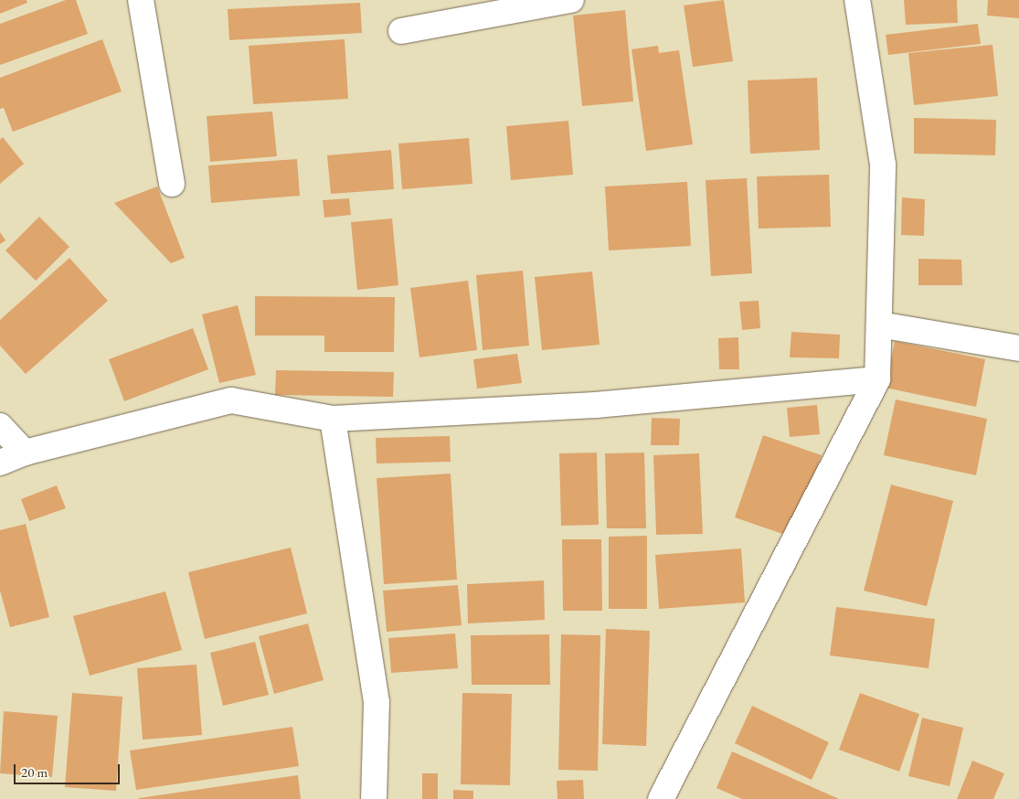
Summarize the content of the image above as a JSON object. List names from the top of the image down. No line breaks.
{"scale_bar":"20 m"}
